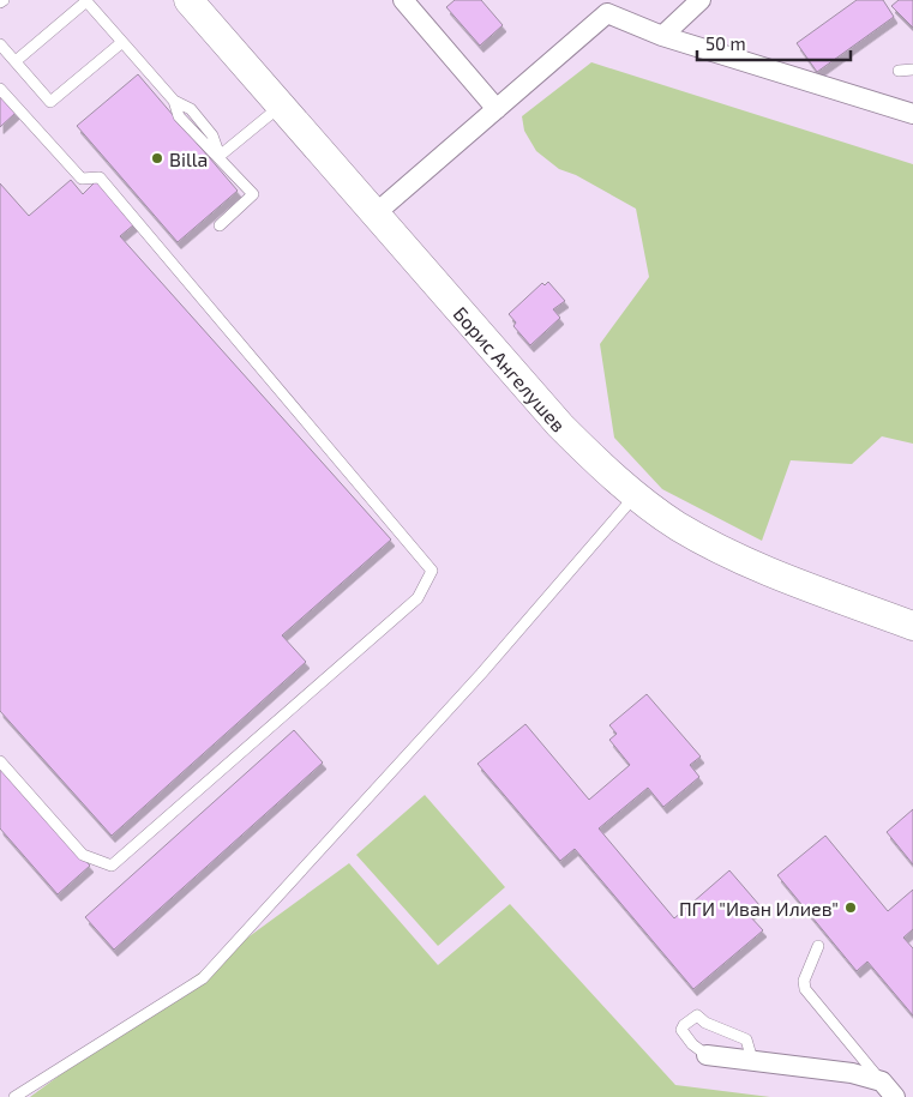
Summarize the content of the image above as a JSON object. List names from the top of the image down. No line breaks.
{"streets":{"street":["Борис Ангелушев"]},"places":["Billa","ПГИ \"Иван Илиев\""],"scale_bar":"50 m"}
